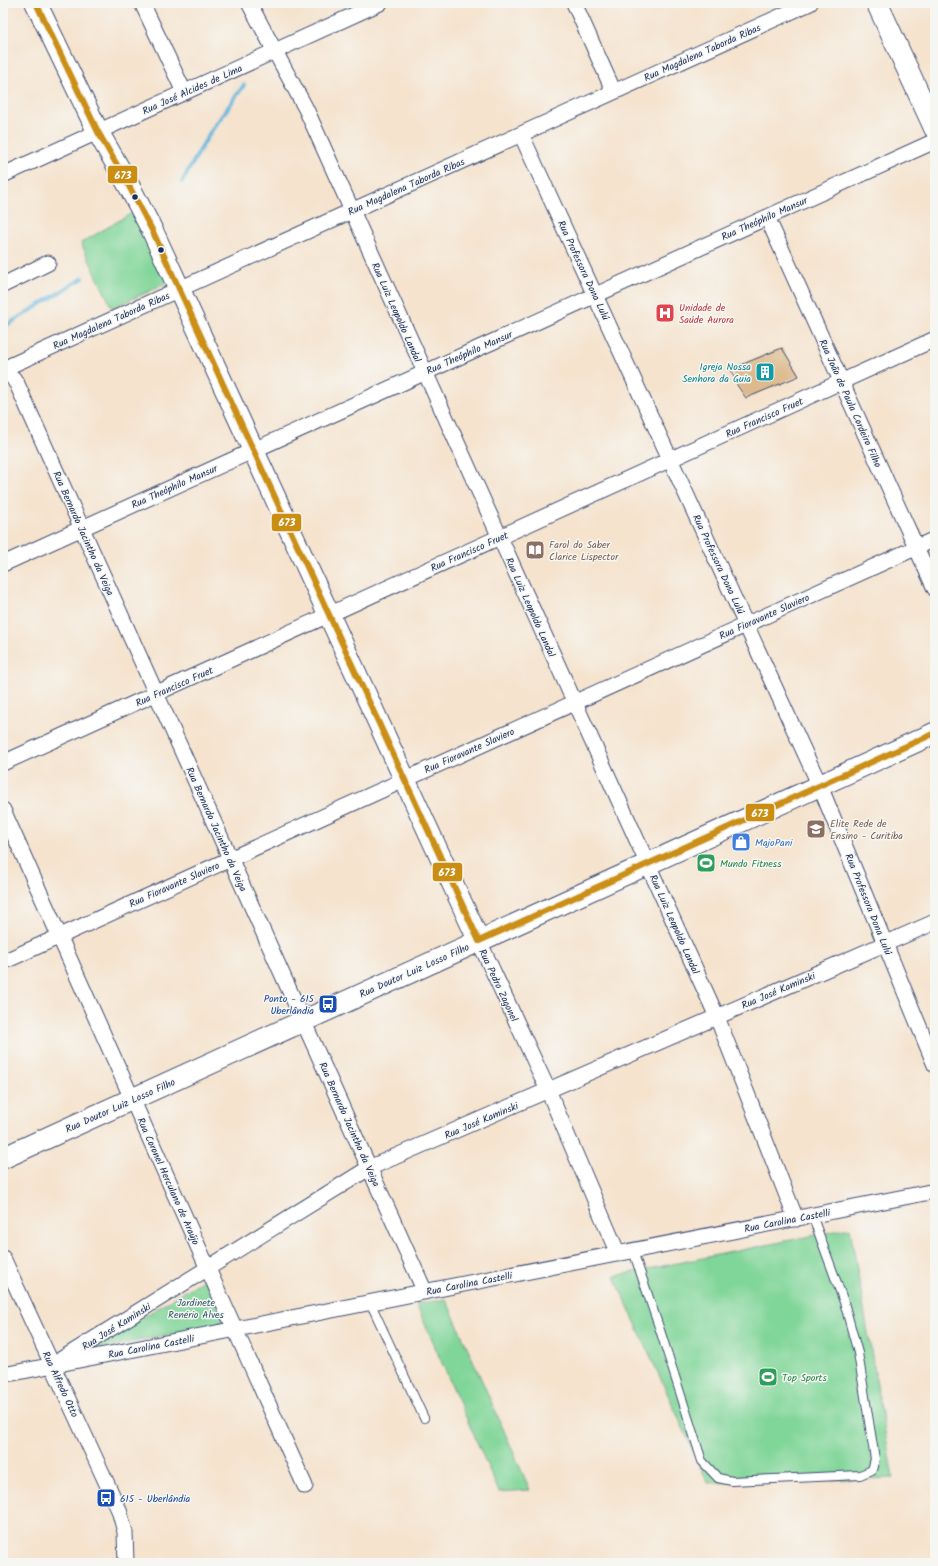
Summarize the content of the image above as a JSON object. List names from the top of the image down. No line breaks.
{"streets":{"street":["Rua Magdalena Taborda Ribas","Rua José Alcides de Lima","Rua Theóphilo Mansur","Rua Professora Dona Lulú","Rua Luiz Leopoldo Landal","Rua João de Paula Cordeiro Filho","Rua Francisco Fruet","Rua Bernardo Jacintho da Veiga","Rua Fioravante Slaviero","Rua Doutor Luiz Losso Filho","Rua Pedro Zagonel","Rua José Kaminski","Rua Coronel Herculano de Araújo","Rua Carolina Castelli","Rua Alfredo Otto"]},"crossings":[["Rua Magdalena Taborda Ribas","Rua Professora Dona Lulú"],["Rua Magdalena Taborda Ribas","Rua Luiz Leopoldo Landal"],["Rua Magdalena Taborda Ribas","Rua Bernardo Jacintho da Veiga"],["Rua Magdalena Taborda Ribas","Rua Pedro Zagonel"],["Rua José Alcides de Lima","Rua Luiz Leopoldo Landal"],["Rua José Alcides de Lima","Rua Pedro Zagonel"],["Rua Theóphilo Mansur","Rua Professora Dona Lulú"],["Rua Theóphilo Mansur","Rua Luiz Leopoldo Landal"],["Rua Theóphilo Mansur","Rua João de Paula Cordeiro Filho"],["Rua Theóphilo Mansur","Rua Bernardo Jacintho da Veiga"],["Rua Theóphilo Mansur","Rua Pedro Zagonel"],["Rua Professora Dona Lulú","Rua Francisco Fruet"],["Rua Professora Dona Lulú","Rua Fioravante Slaviero"],["Rua Professora Dona Lulú","Rua Doutor Luiz Losso Filho"],["Rua Professora Dona Lulú","Rua José Kaminski"],["Rua Luiz Leopoldo Landal","Rua Francisco Fruet"],["Rua Luiz Leopoldo Landal","Rua Fioravante Slaviero"],["Rua Luiz Leopoldo Landal","Rua Doutor Luiz Losso Filho"],["Rua Luiz Leopoldo Landal","Rua José Kaminski"],["Rua Luiz Leopoldo Landal","Rua Carolina Castelli"],["Rua João de Paula Cordeiro Filho","Rua Francisco Fruet"],["Rua João de Paula Cordeiro Filho","Rua Fioravante Slaviero"],["Rua Francisco Fruet","Rua Bernardo Jacintho da Veiga"],["Rua Francisco Fruet","Rua Pedro Zagonel"],["Rua Bernardo Jacintho da Veiga","Rua Fioravante Slaviero"],["Rua Bernardo Jacintho da Veiga","Rua Doutor Luiz Losso Filho"],["Rua Bernardo Jacintho da Veiga","Rua José Kaminski"],["Rua Bernardo Jacintho da Veiga","Rua Carolina Castelli"],["Rua Fioravante Slaviero","Rua Pedro Zagonel"],["Rua Fioravante Slaviero","Rua Coronel Herculano de Araújo"],["Rua Doutor Luiz Losso Filho","Rua Pedro Zagonel"],["Rua Doutor Luiz Losso Filho","Rua Coronel Herculano de Araújo"],["Rua Pedro Zagonel","Rua José Kaminski"],["Rua Pedro Zagonel","Rua Carolina Castelli"],["Rua José Kaminski","Rua Coronel Herculano de Araújo"],["Rua José Kaminski","Rua Carolina Castelli"],["Rua José Kaminski","Rua Alfredo Otto"],["Rua Coronel Herculano de Araújo","Rua Carolina Castelli"],["Rua Carolina Castelli","Rua Alfredo Otto"]],"parks":["Jardinete Renério Alves"],"places":{"hospital":["Unidade de Saúde Aurora"],"building":["Igreja Nossa Senhora da Guia"],"library":["Farol do Saber Clarice Lispector"],"school or university":["Elite Rede de Ensino - Curitiba"],"shop":["MajoPani"],"sports":["Mundo Fitness","Top Sports"],"bus stop":["Ponto - 615 Uberlândia","615 - Uberlândia"]},"lines":["transit line 673"]}
